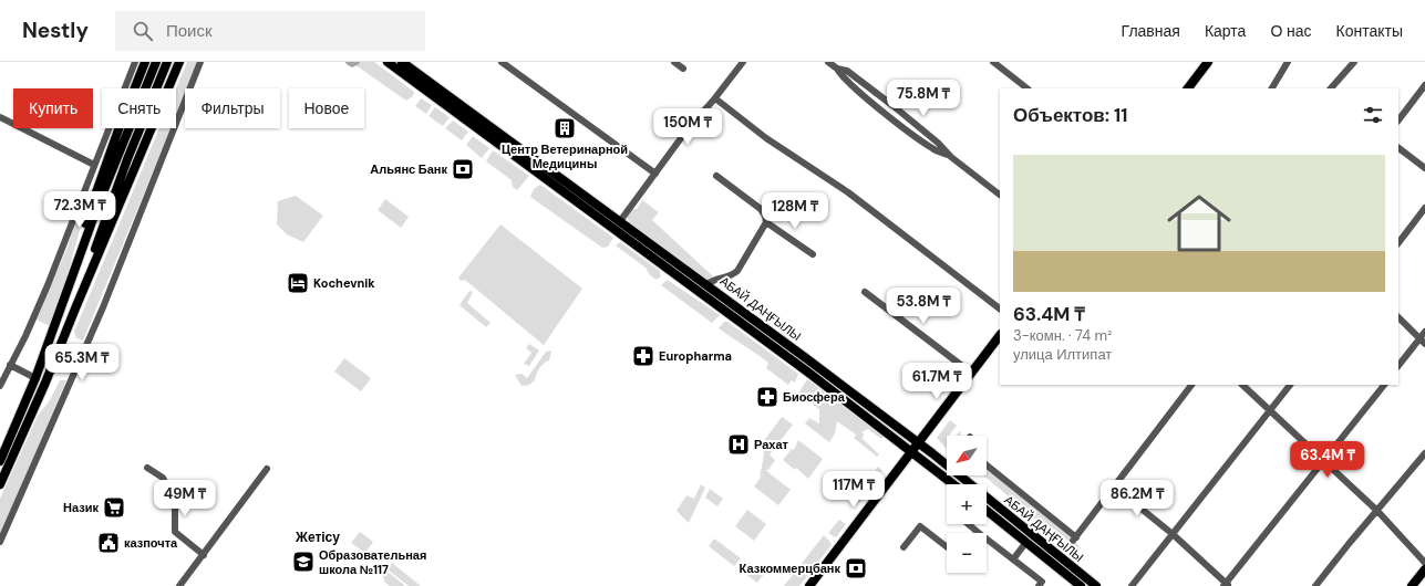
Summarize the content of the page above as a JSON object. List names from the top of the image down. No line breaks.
{"streets":{"main road":["АБАЙ ДАҢҒЫЛЫ"]},"districts":["Жетісу"],"places":{"building":["Центр Ветеринарной Медицины"],"bank":["Альянс Банк","Казкоммерцбанк"],"hotel":["Kochevnik"],"pharmacy":["Europharma","Биосфера"],"hospital":["Рахат"],"supermarket":["Назик"],"public building":["казпочта"],"school or university":["Образовательная школа №117"]},"north":"bottom left","page":{"header":"Nestly","search":"Поиск","nav":["Главная","Карта","О нас","Контакты"],"price":["75.8M ₸","150M ₸","72.3M ₸","128M ₸","53.8M ₸","65.3M ₸","61.7M ₸","63.4M ₸","117M ₸","49M ₸","86.2M ₸"],"chip":["Купить","Снять","Фильтры","Новое"],"heading":"Объектов: 11","list":[{"name":"63.4M ₸","note":"3-комн. · 74 m² · улица Илтипат"}],"map_buttons":["+","−"]}}
